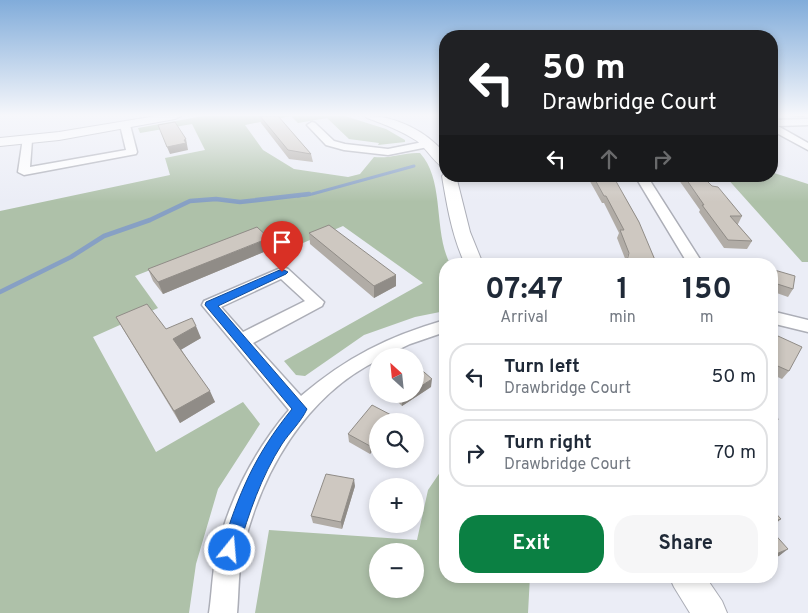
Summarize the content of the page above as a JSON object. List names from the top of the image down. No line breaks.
{"north":"top left","page":{"turn":["50 m","Drawbridge Court"],"eta":["07:47","Arrival","1","min","150","m"],"list":[{"name":"Turn left","note":"Drawbridge Court","value":"50 m"},{"name":"Turn right","note":"Drawbridge Court","value":"70 m"}],"map_buttons":["+","−"],"buttons":["Exit","Share"]}}
